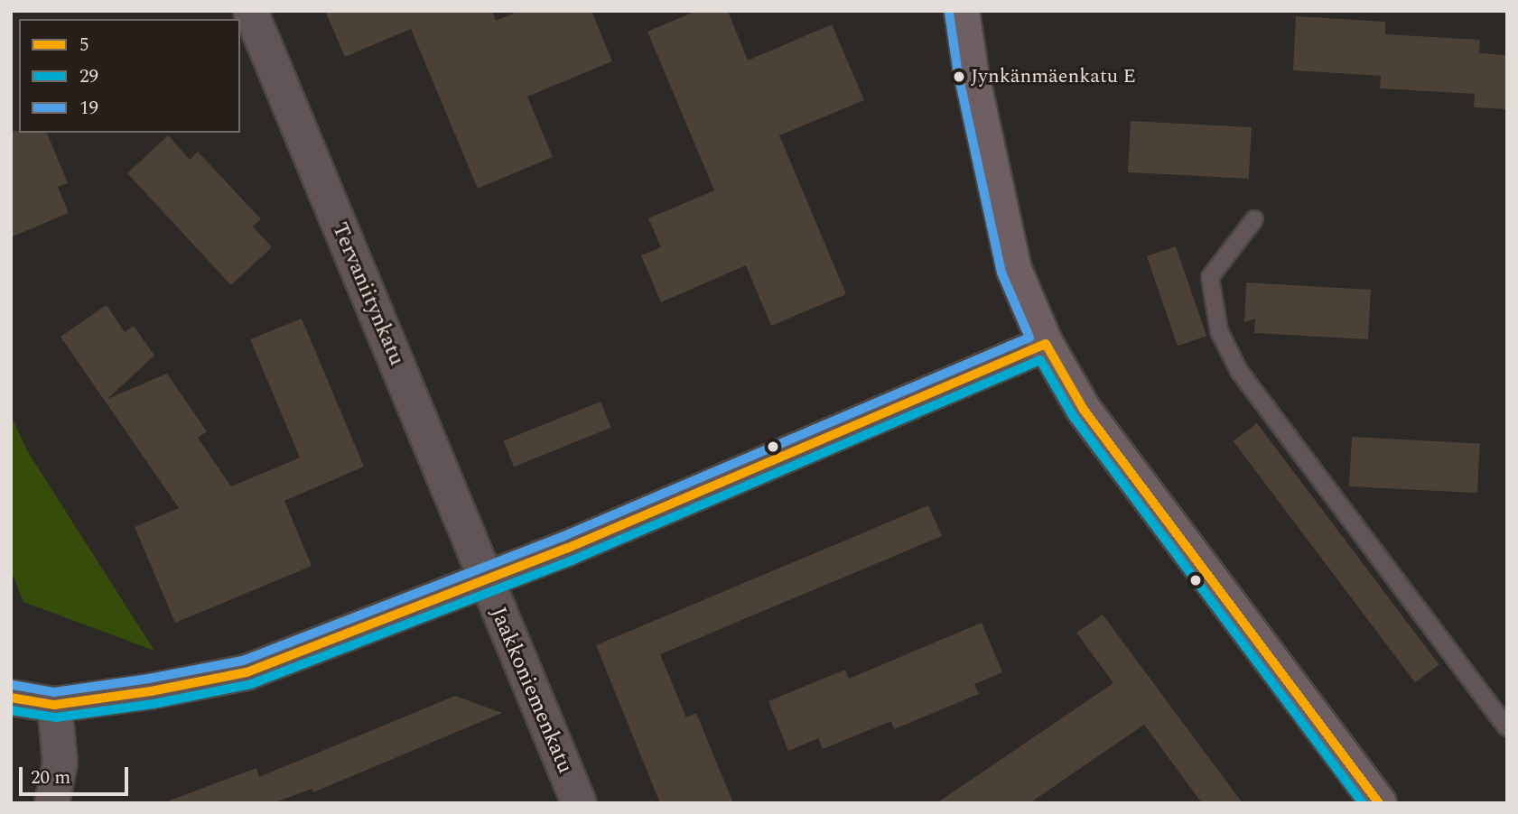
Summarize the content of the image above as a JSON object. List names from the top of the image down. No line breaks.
{"streets":{"street":["Tervaniitynkatu","Jaakkoniemenkatu"]},"crossings":[["Tervaniitynkatu","Jaakkoniemenkatu"]],"places":["Jynkänmäenkatu E"],"lines":["transit line 19","transit line 5","transit line 29"],"legend":["5","29","19"],"scale_bar":"20 m"}
